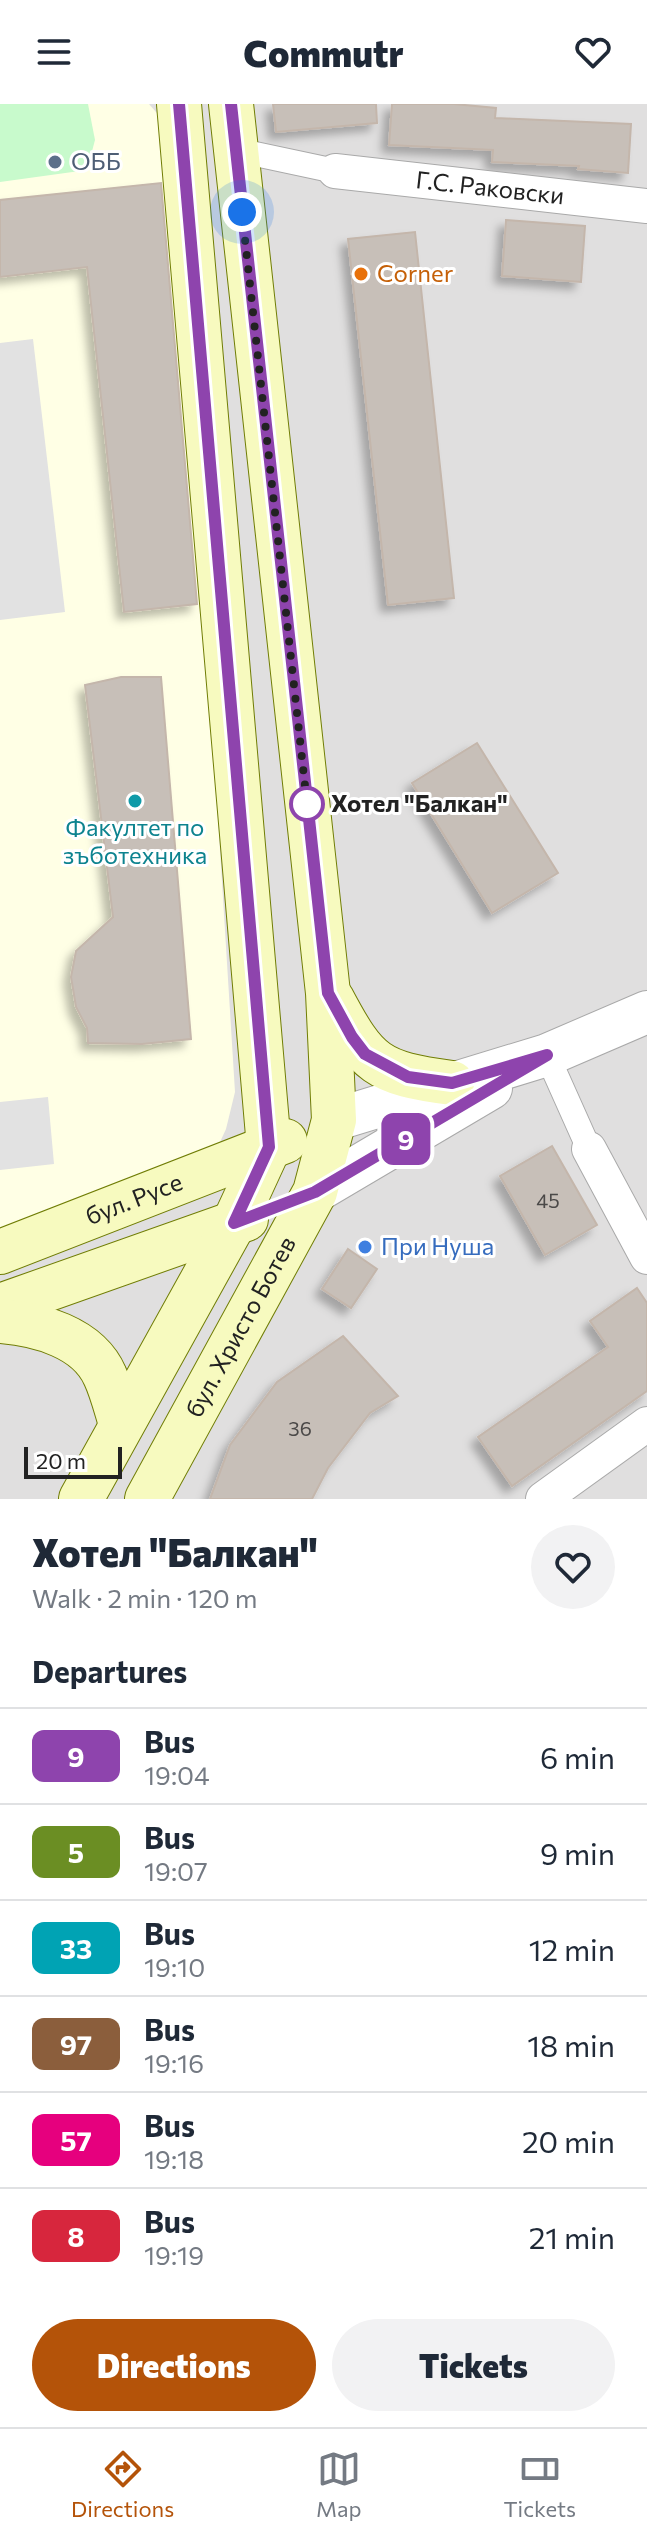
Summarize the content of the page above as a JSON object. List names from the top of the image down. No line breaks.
{"streets":{"main road":["бул. Русе","бул. Христо Ботев"],"street":["Г.С. Раковски"]},"crossings":[["бул. Русе","бул. Христо Ботев"]],"places":["ОББ","Corner","Факултет по зъботехника","Хотел \"Балкан\"","При Нуша"],"lines":["bus line 9"],"house_numbers":["45","36"],"scale_bar":"20 m","page":{"header":"Commutr","on_map":"9","scale":"20 m","heading":[["Хотел \"Балкан\"","Walk · 2 min · 120 m"],"Departures"],"list":[{"mark":"9","name":"Bus","note":"19:04","value":"6 min"},{"mark":"5","name":"Bus","note":"19:07","value":"9 min"},{"mark":"33","name":"Bus","note":"19:10","value":"12 min"},{"mark":"97","name":"Bus","note":"19:16","value":"18 min"},{"mark":"57","name":"Bus","note":"19:18","value":"20 min"},{"mark":"8","name":"Bus","note":"19:19","value":"21 min"}],"buttons":["Directions","Tickets"],"tabs":["Directions","Map","Tickets"]}}
